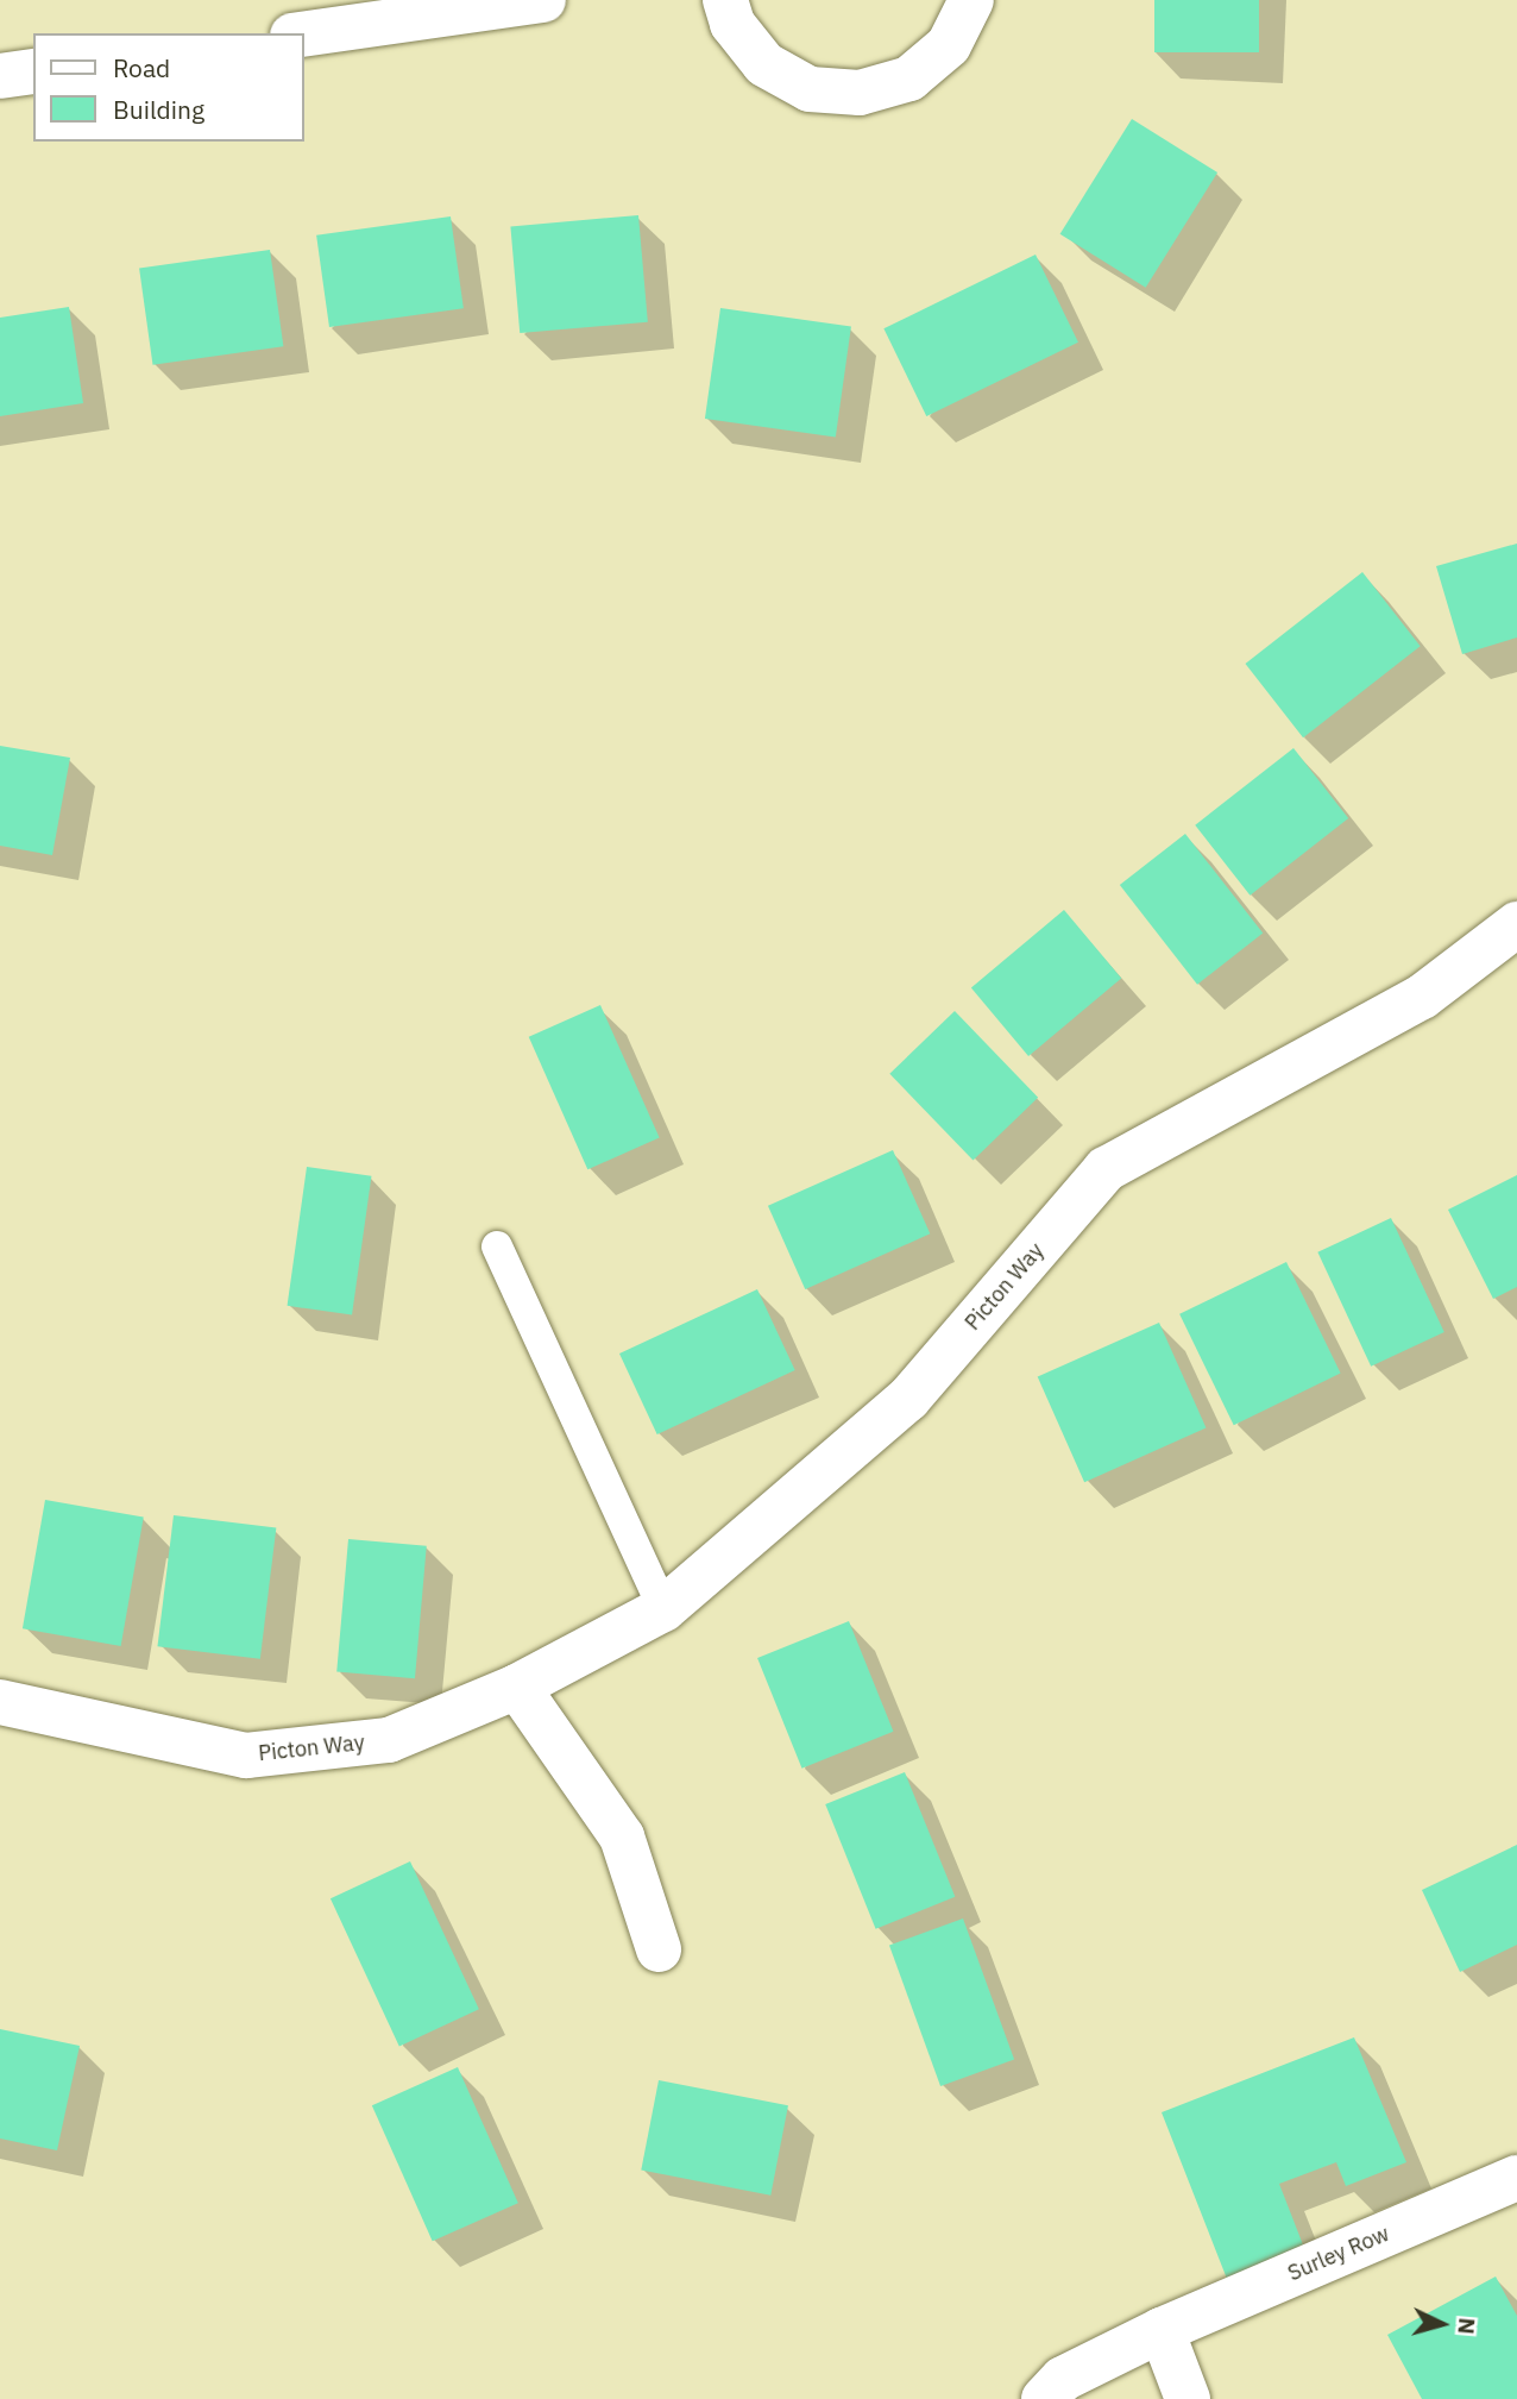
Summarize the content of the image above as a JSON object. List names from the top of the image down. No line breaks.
{"streets":{"street":["Picton Way","Surley Row"]},"legend":["Road","Building"],"north":"right"}
